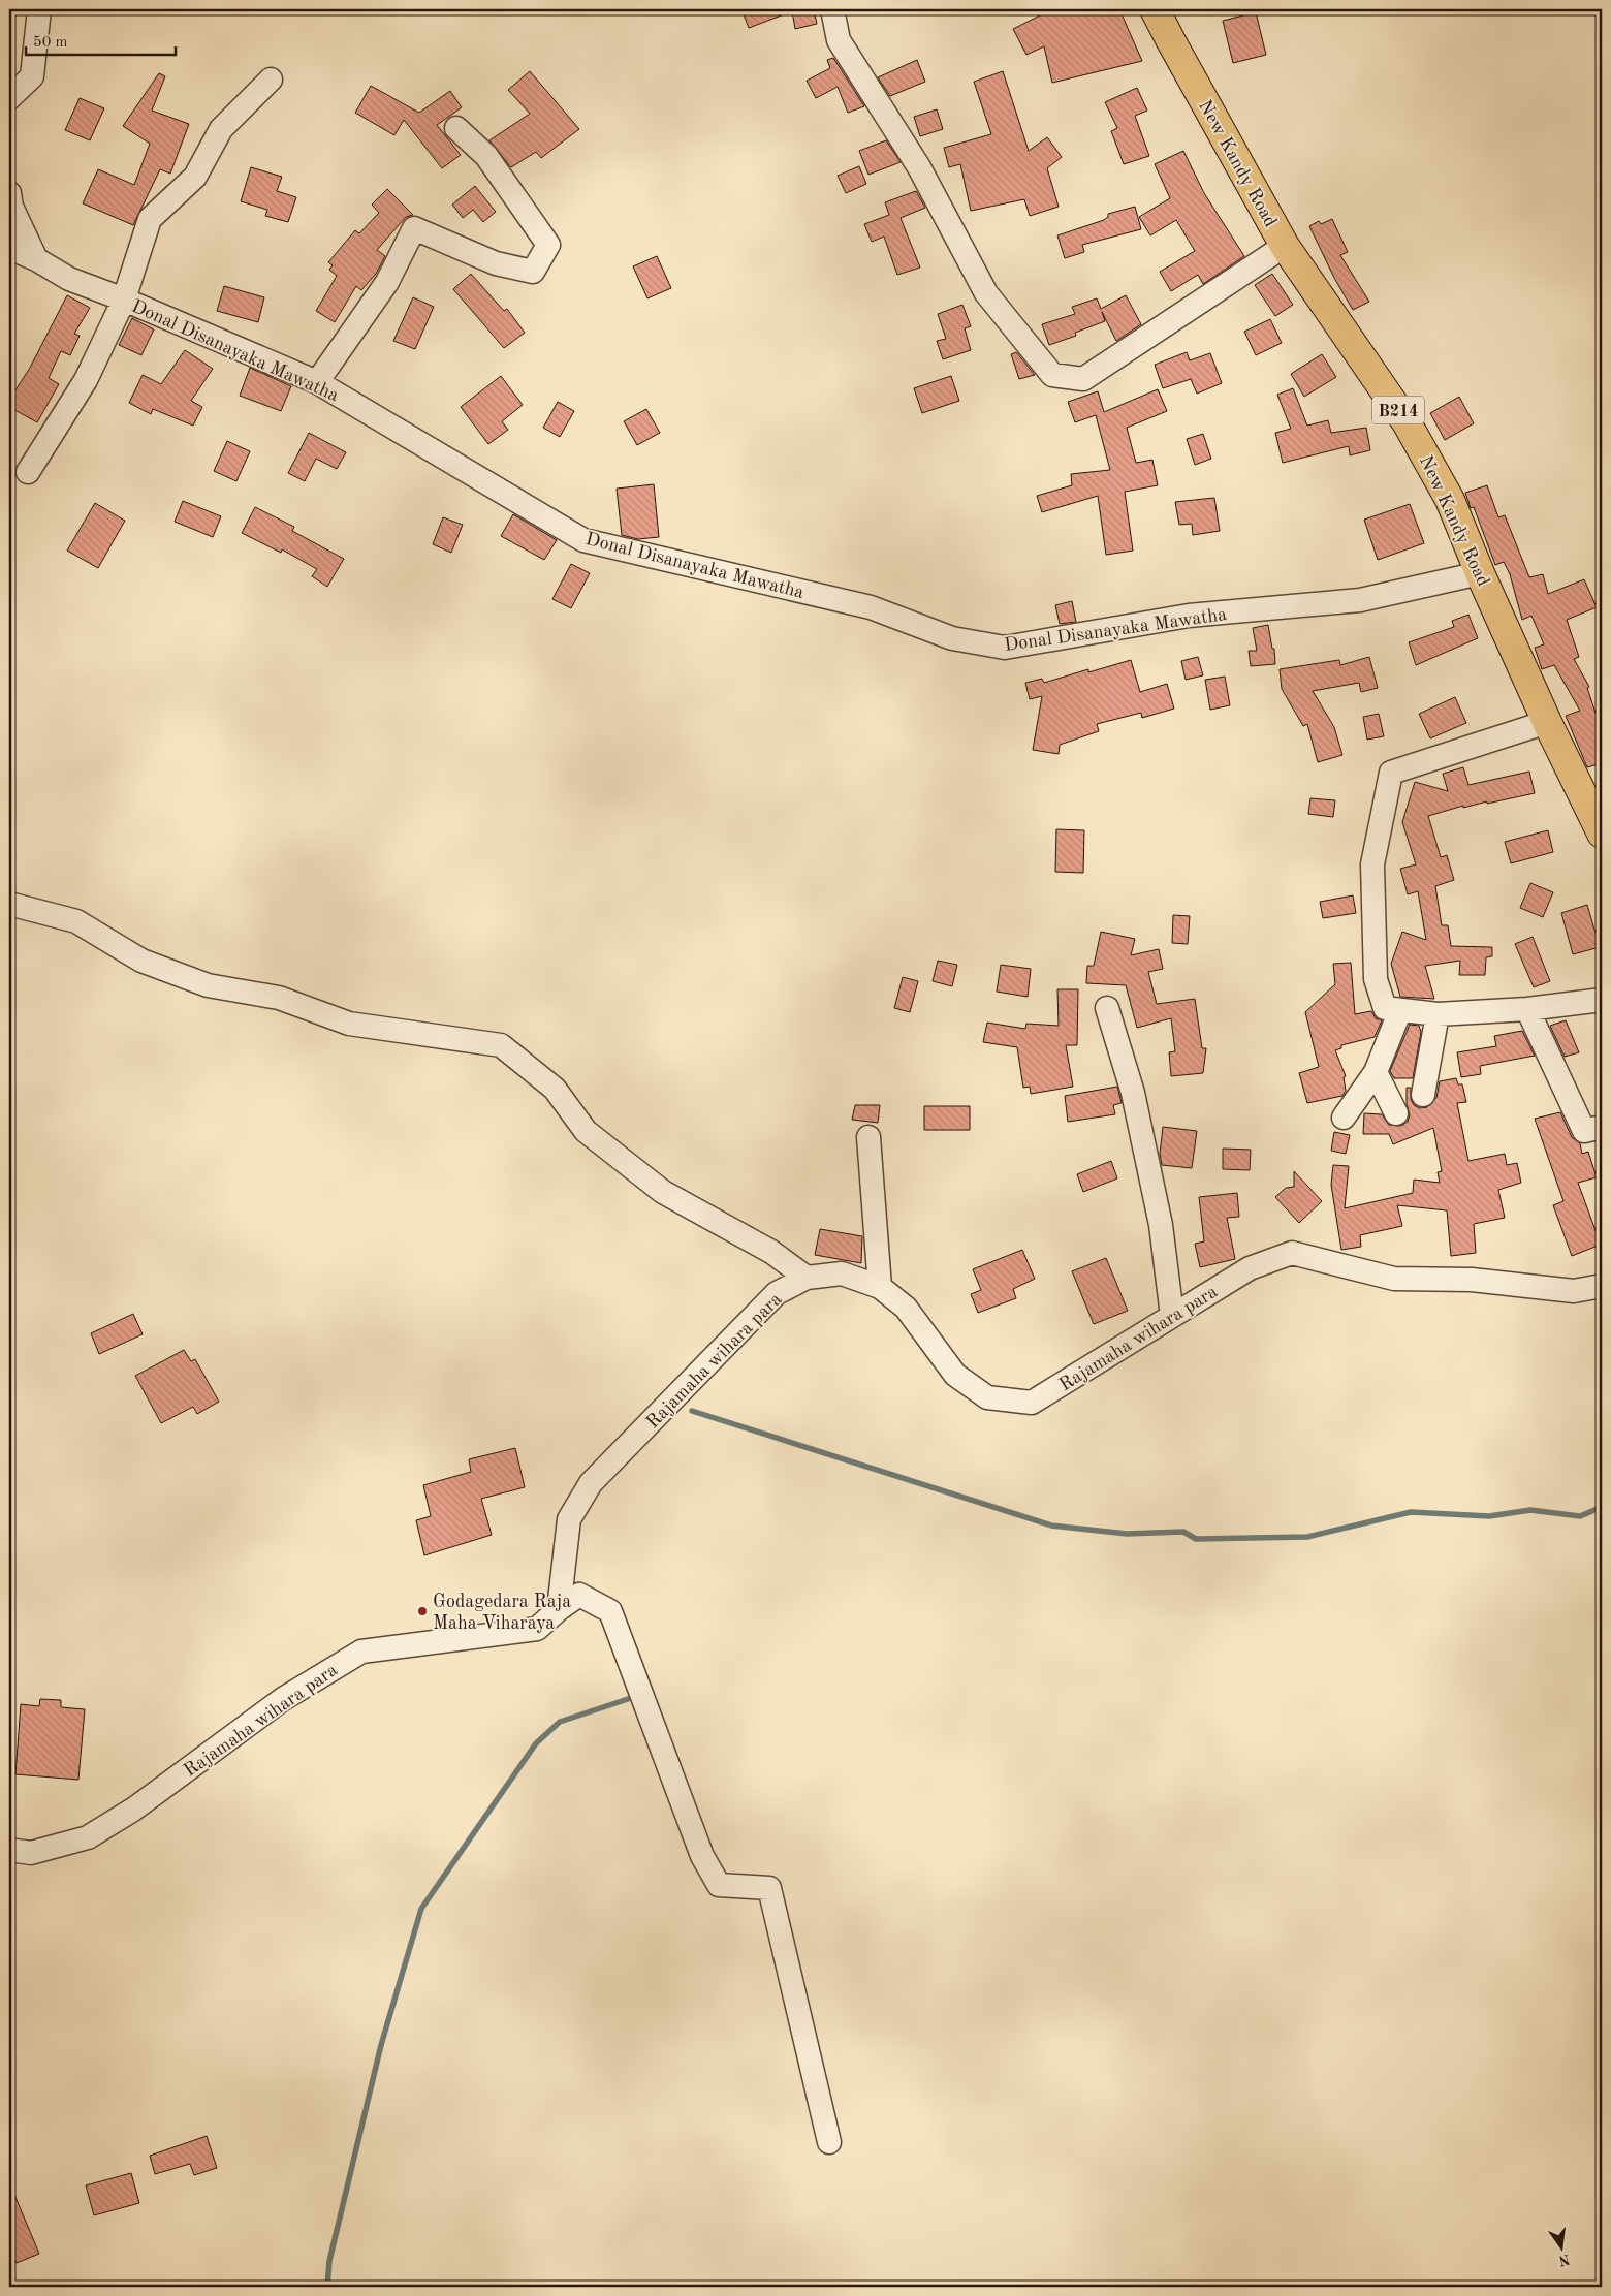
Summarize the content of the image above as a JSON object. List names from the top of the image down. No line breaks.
{"streets":{"main road":["New Kandy Road","B214"],"street":["Donal Disanayaka Mawatha","Rajamaha wihara para"]},"crossings":[["New Kandy Road","Donal Disanayaka Mawatha"]],"places":["Godagedara Raja Maha Viharaya"],"scale_bar":"50 m","north":"bottom"}
